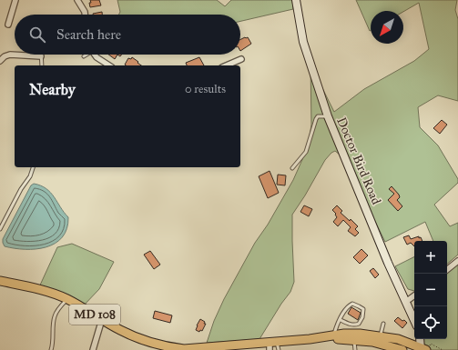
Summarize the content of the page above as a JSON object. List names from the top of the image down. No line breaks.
{"streets":{"main road":["Doctor Bird Road","MD 108"]},"north":"bottom left","page":{"search":"Search here","heading":["Nearby","0 results"],"map_buttons":["+","−"]}}
